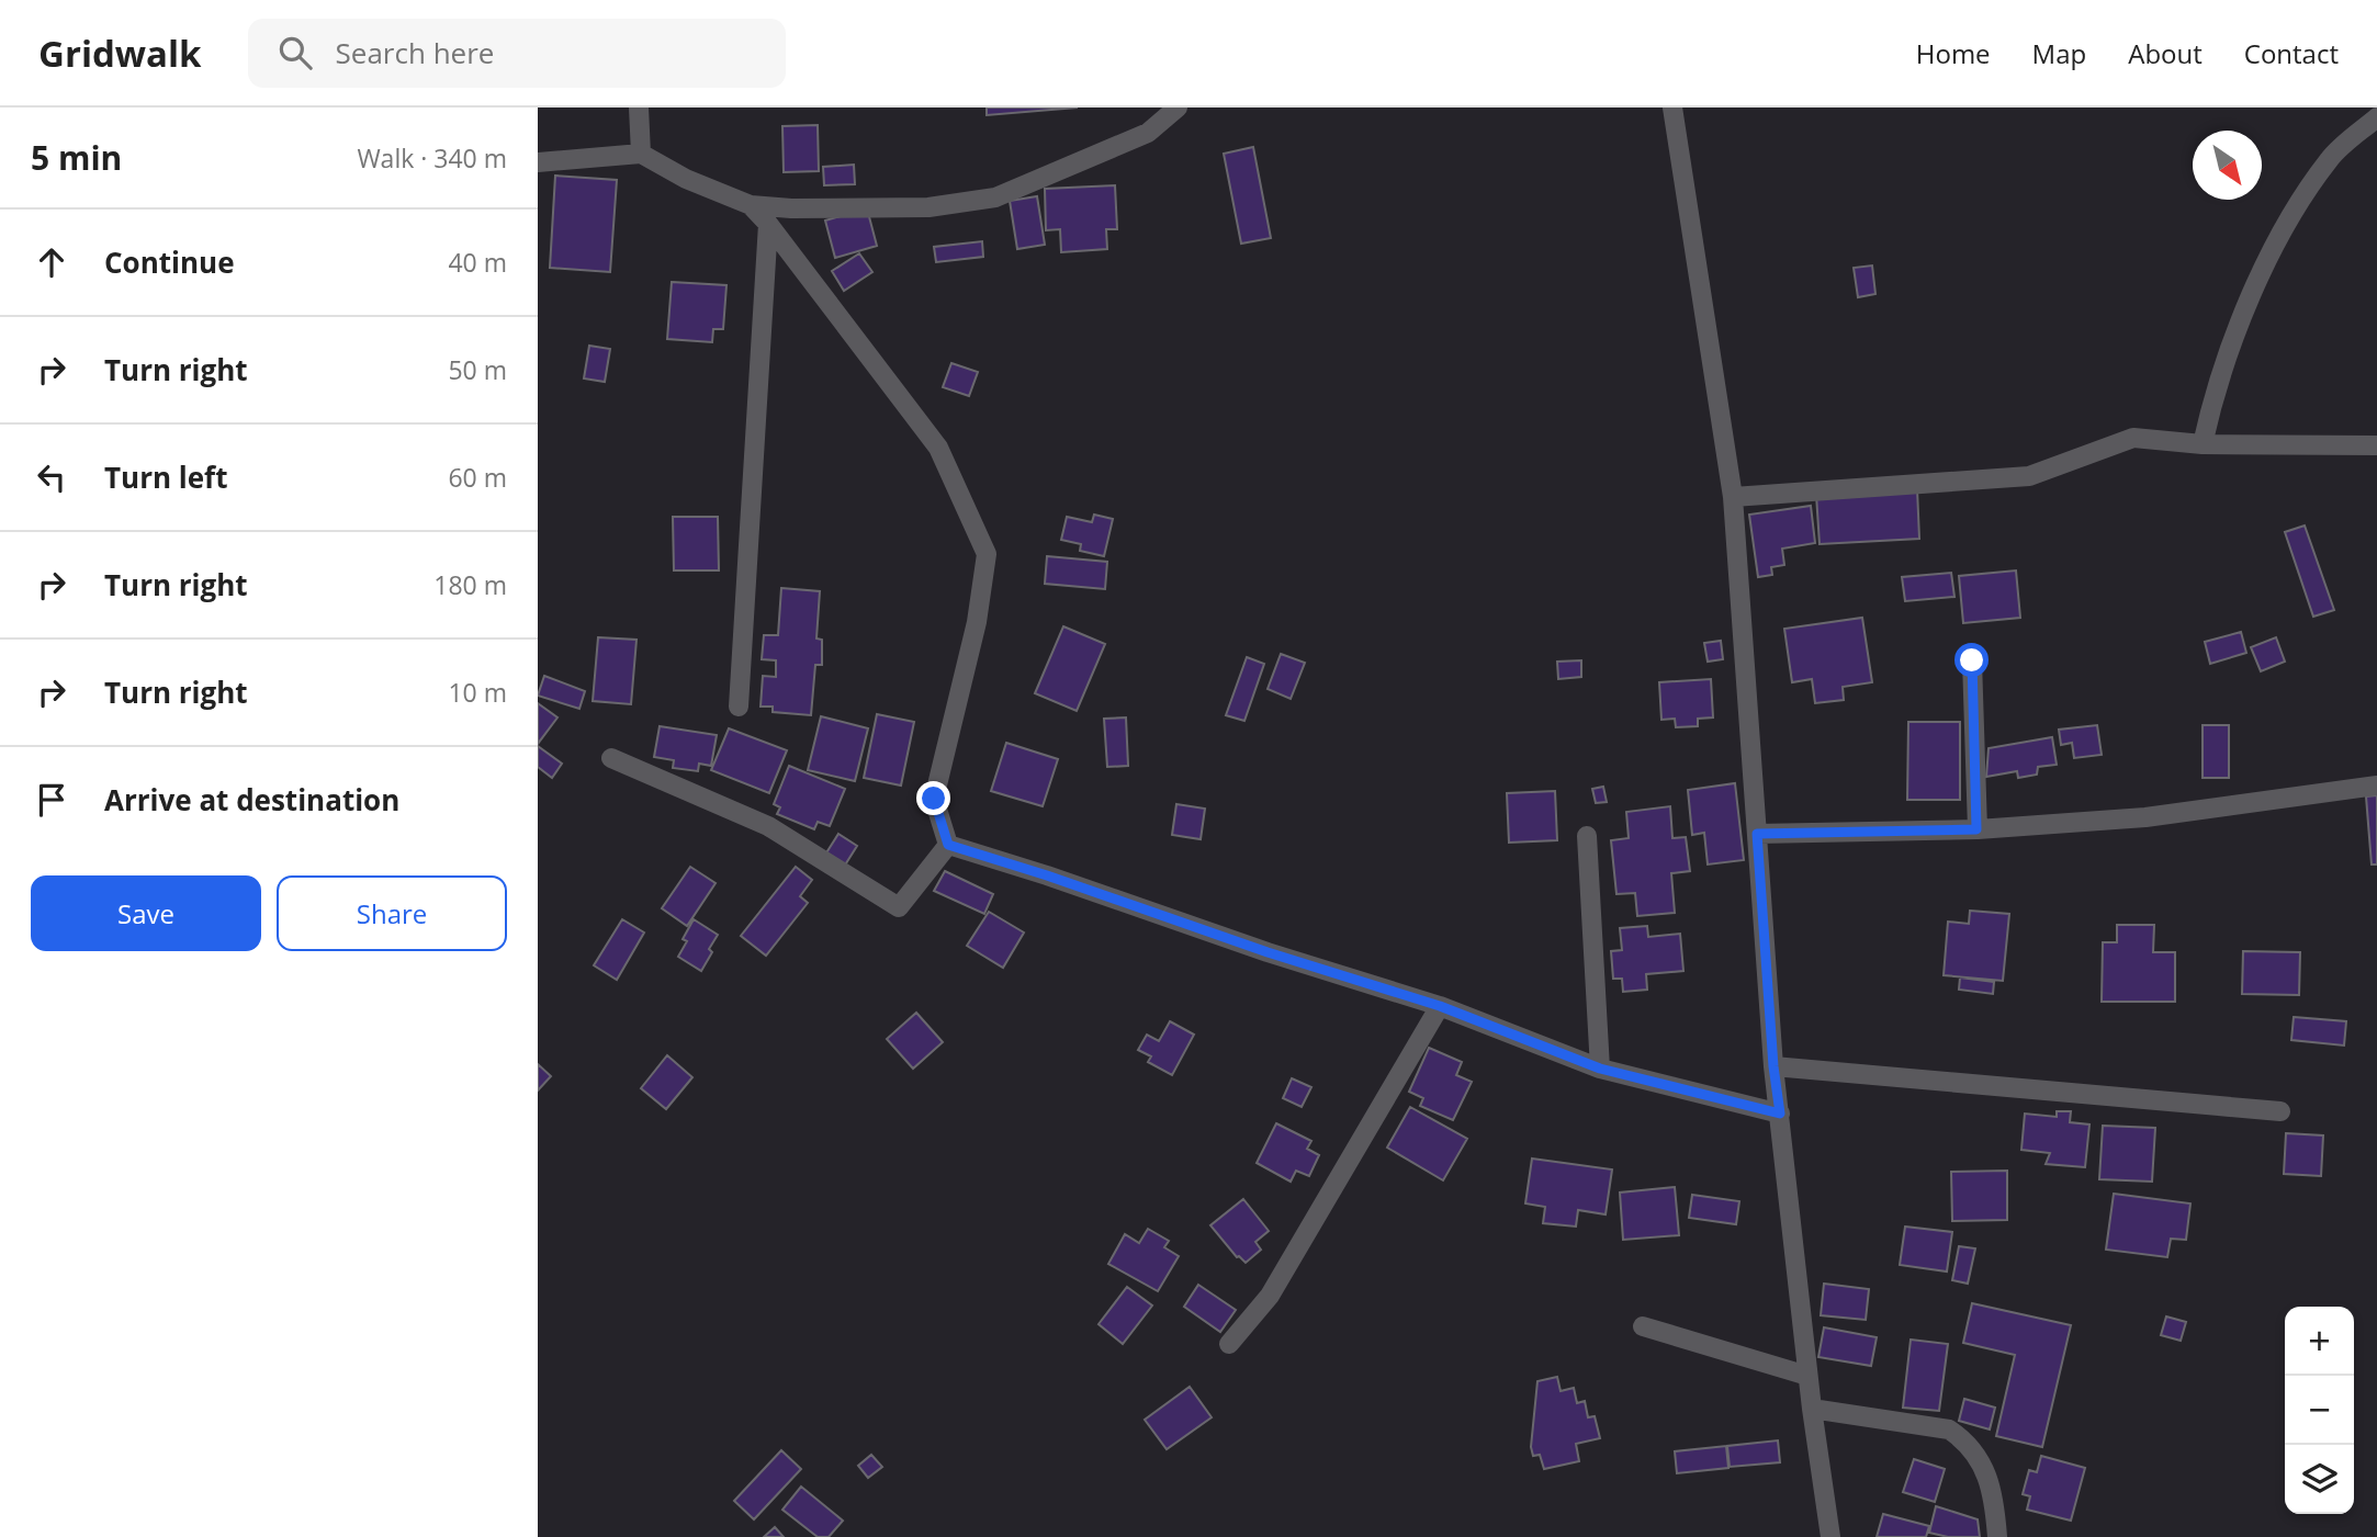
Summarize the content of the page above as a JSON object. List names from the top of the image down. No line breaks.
{"north":"bottom right","page":{"header":"Gridwalk","search":"Search here","nav":["Home","Map","About","Contact"],"heading":["5 min","Walk · 340 m"],"list":[["Continue","40 m"],["Turn right","50 m"],["Turn left","60 m"],["Turn right","180 m"],["Turn right","10 m"],"Arrive at destination"],"buttons":["Save","Share"],"map_buttons":["+","−"]}}
